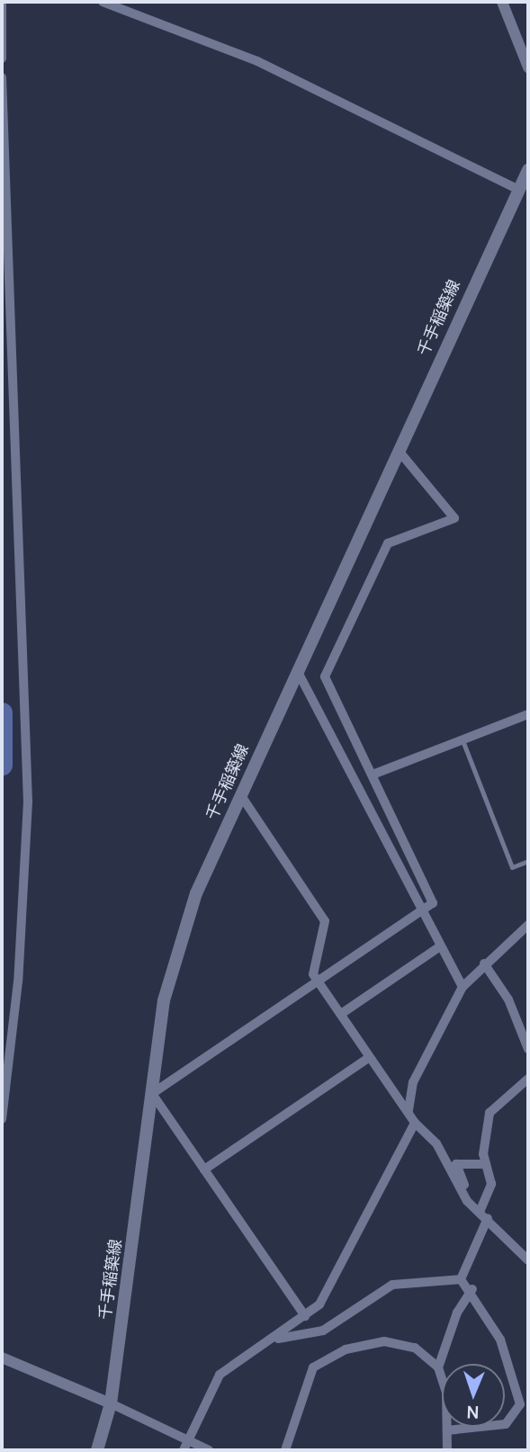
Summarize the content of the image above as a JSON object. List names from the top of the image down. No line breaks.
{"streets":{"main road":["千手稲築線"]},"north":"bottom"}
